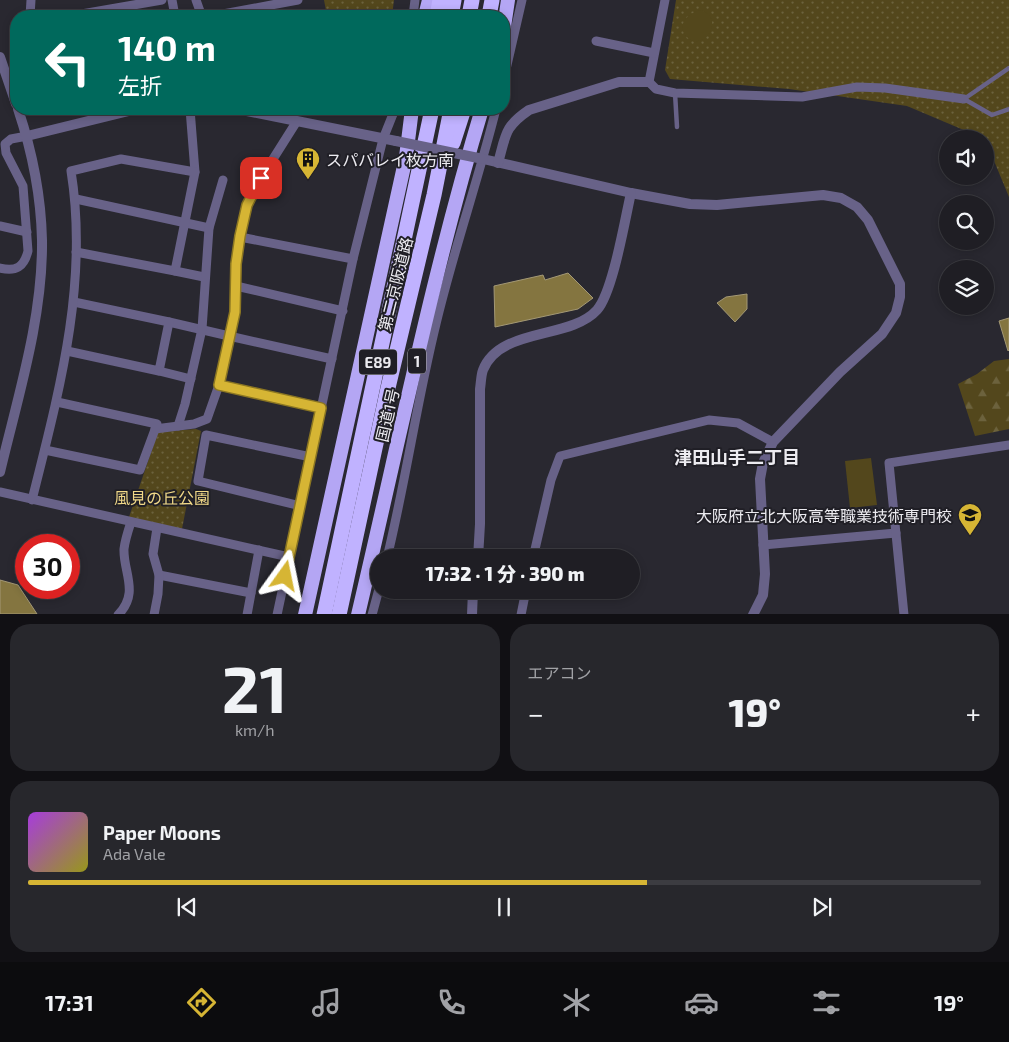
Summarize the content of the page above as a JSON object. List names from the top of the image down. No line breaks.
{"streets":{"highway":["第二京阪道路","1","E89","国道1号"]},"districts":["津田山手二丁目"],"parks":["風見の丘公園"],"places":{"building":["スパバレイ枚方南"],"school or university":["大阪府立北大阪高等職業技術専門校"]},"page":{"turn":["140 m","左折"],"limit":"30","trip":"17:32 · 1 分 · 390 m","tile":[["21","km/h"],"エアコン"],"heat":["−","19°","+"],"song":["Paper Moons","Ada Vale"],"tabs":["17:31","19°"]}}
